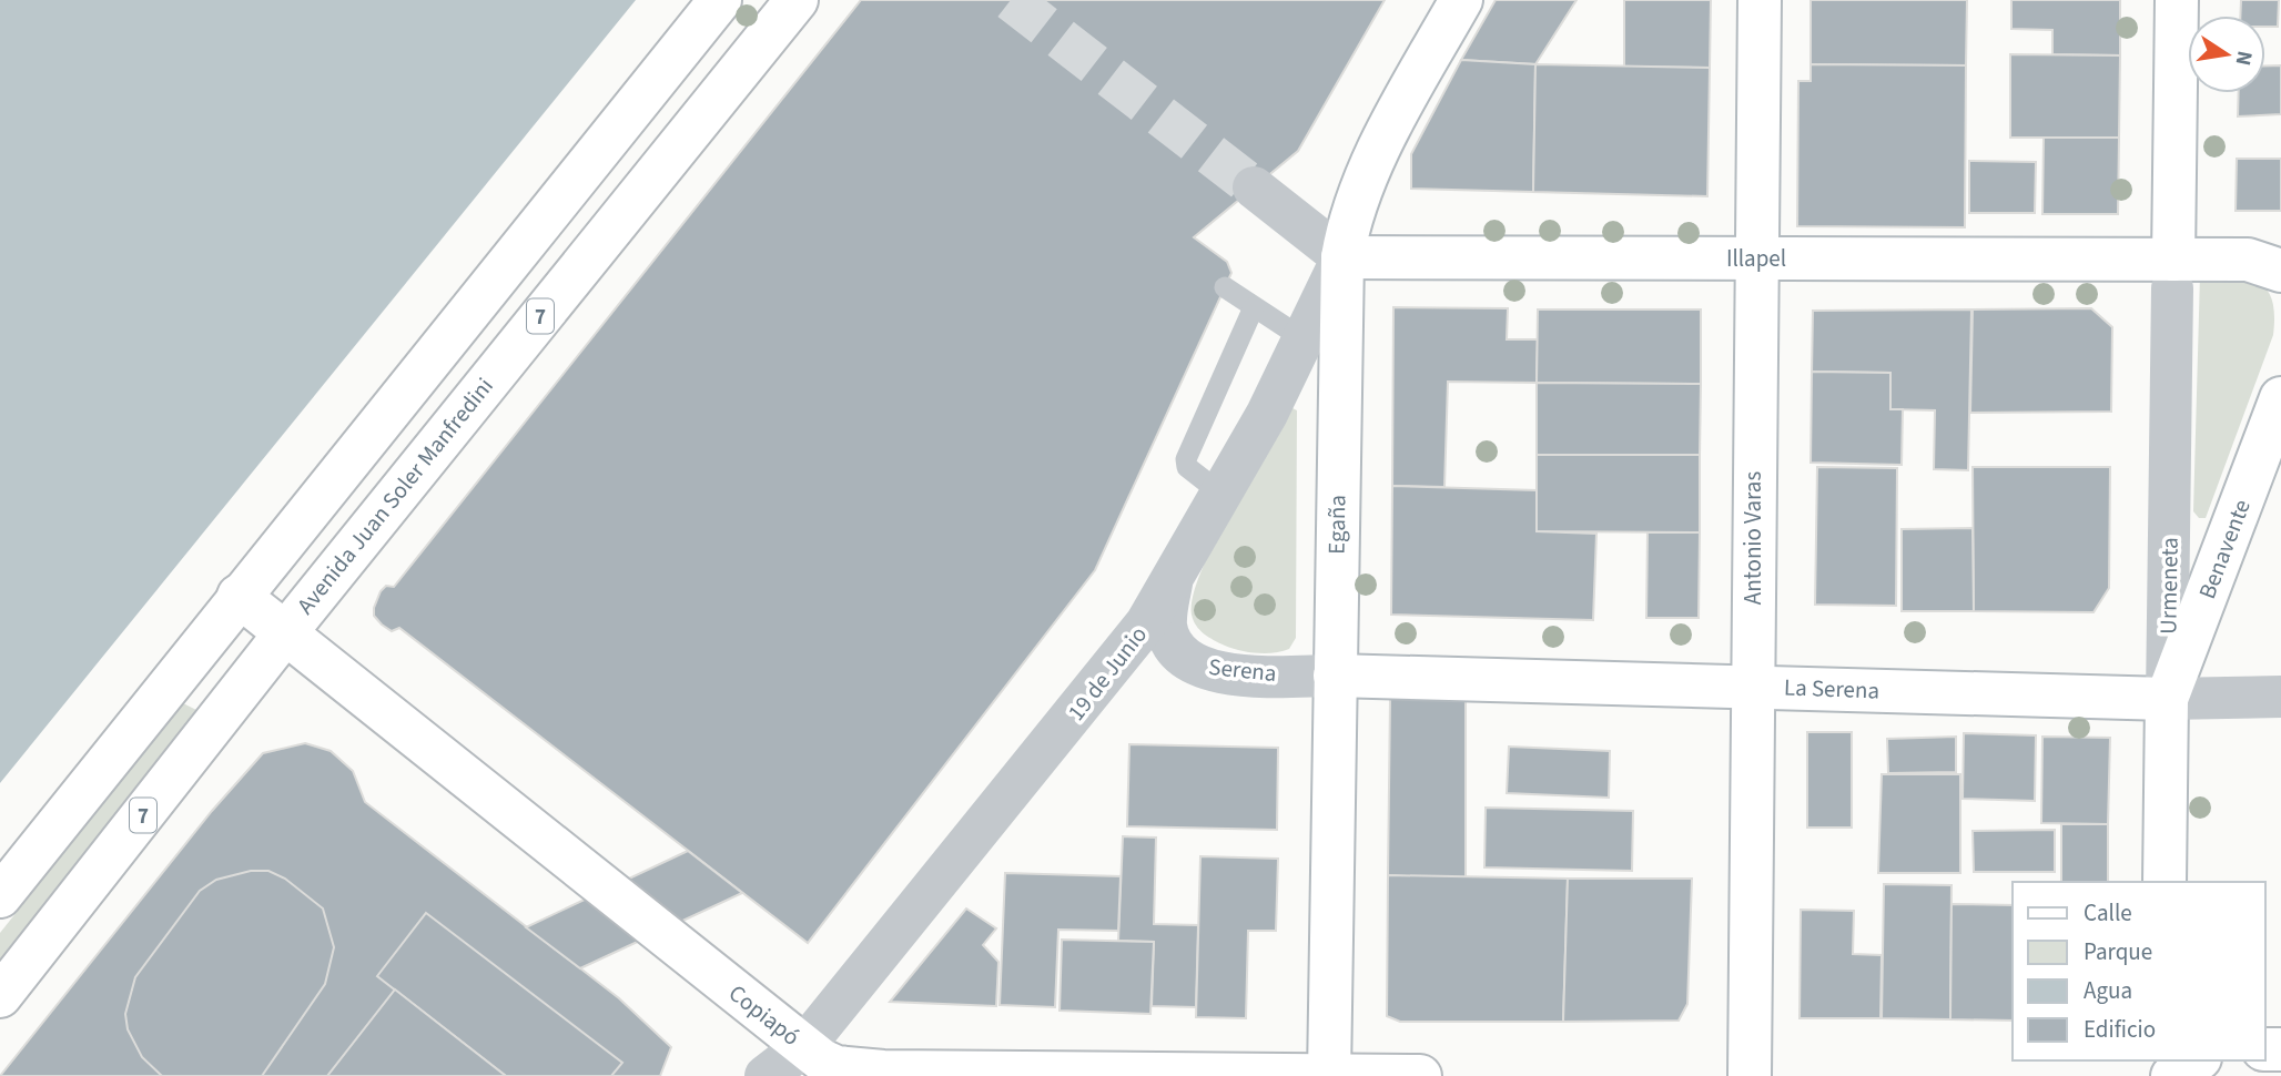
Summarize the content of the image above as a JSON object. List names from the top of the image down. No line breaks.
{"streets":{"main road":["Illapel","7","Avenida Juan Soler Manfredini","Egaña","Antonio Varas","Benavente","Urmeneta","Serena","La Serena","Copiapó"],"street":["19 de Junio"]},"crossings":[["Illapel","Egaña"],["Illapel","Antonio Varas"],["Illapel","Urmeneta"],["Illapel","19 de Junio"],["Avenida Juan Soler Manfredini","Copiapó"],["Egaña","Serena"],["Egaña","19 de Junio"],["Egaña","Copiapó"],["Antonio Varas","La Serena"],["Benavente","Urmeneta"],["Benavente","La Serena"],["Urmeneta","La Serena"],["Serena","19 de Junio"],["Serena","La Serena"],["19 de Junio","Copiapó"]],"legend":["Calle","Parque","Agua","Edificio"],"north":"right"}
